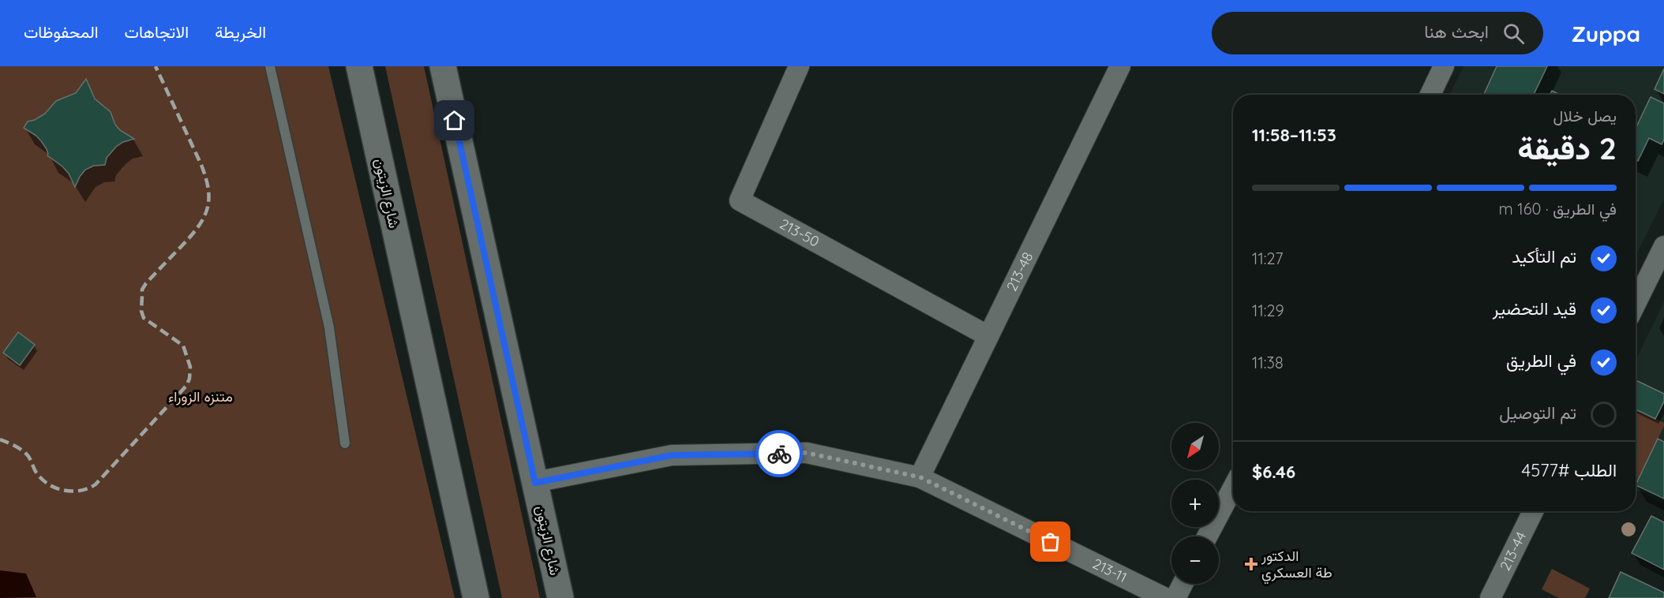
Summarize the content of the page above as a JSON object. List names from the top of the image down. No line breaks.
{"streets":{"main road":["شارع الزيتون"],"street":["213-50","213-48","213-44","213-11"]},"crossings":[["شارع الزيتون","213-11"],["213-50","213-48"],["213-48","213-11"]],"parks":["متنزه الزوراء"],"places":{"health":["الدكتور طة العسكري"]},"north":"bottom left","page":{"header":"Zuppa","search":"ابحث هنا","nav":["الخريطة","الاتجاهات","المحفوظات"],"heading":["2 دقيقة","يصل خلال","11:53–11:58"],"panel":["الطلب #4577","$6.46"],"bar":"في الطريق · 160 m","list":[["تم التأكيد","11:27"],["قيد التحضير","11:29"],["في الطريق","11:38"],"تم التوصيل"],"map_buttons":["+","−"]}}
